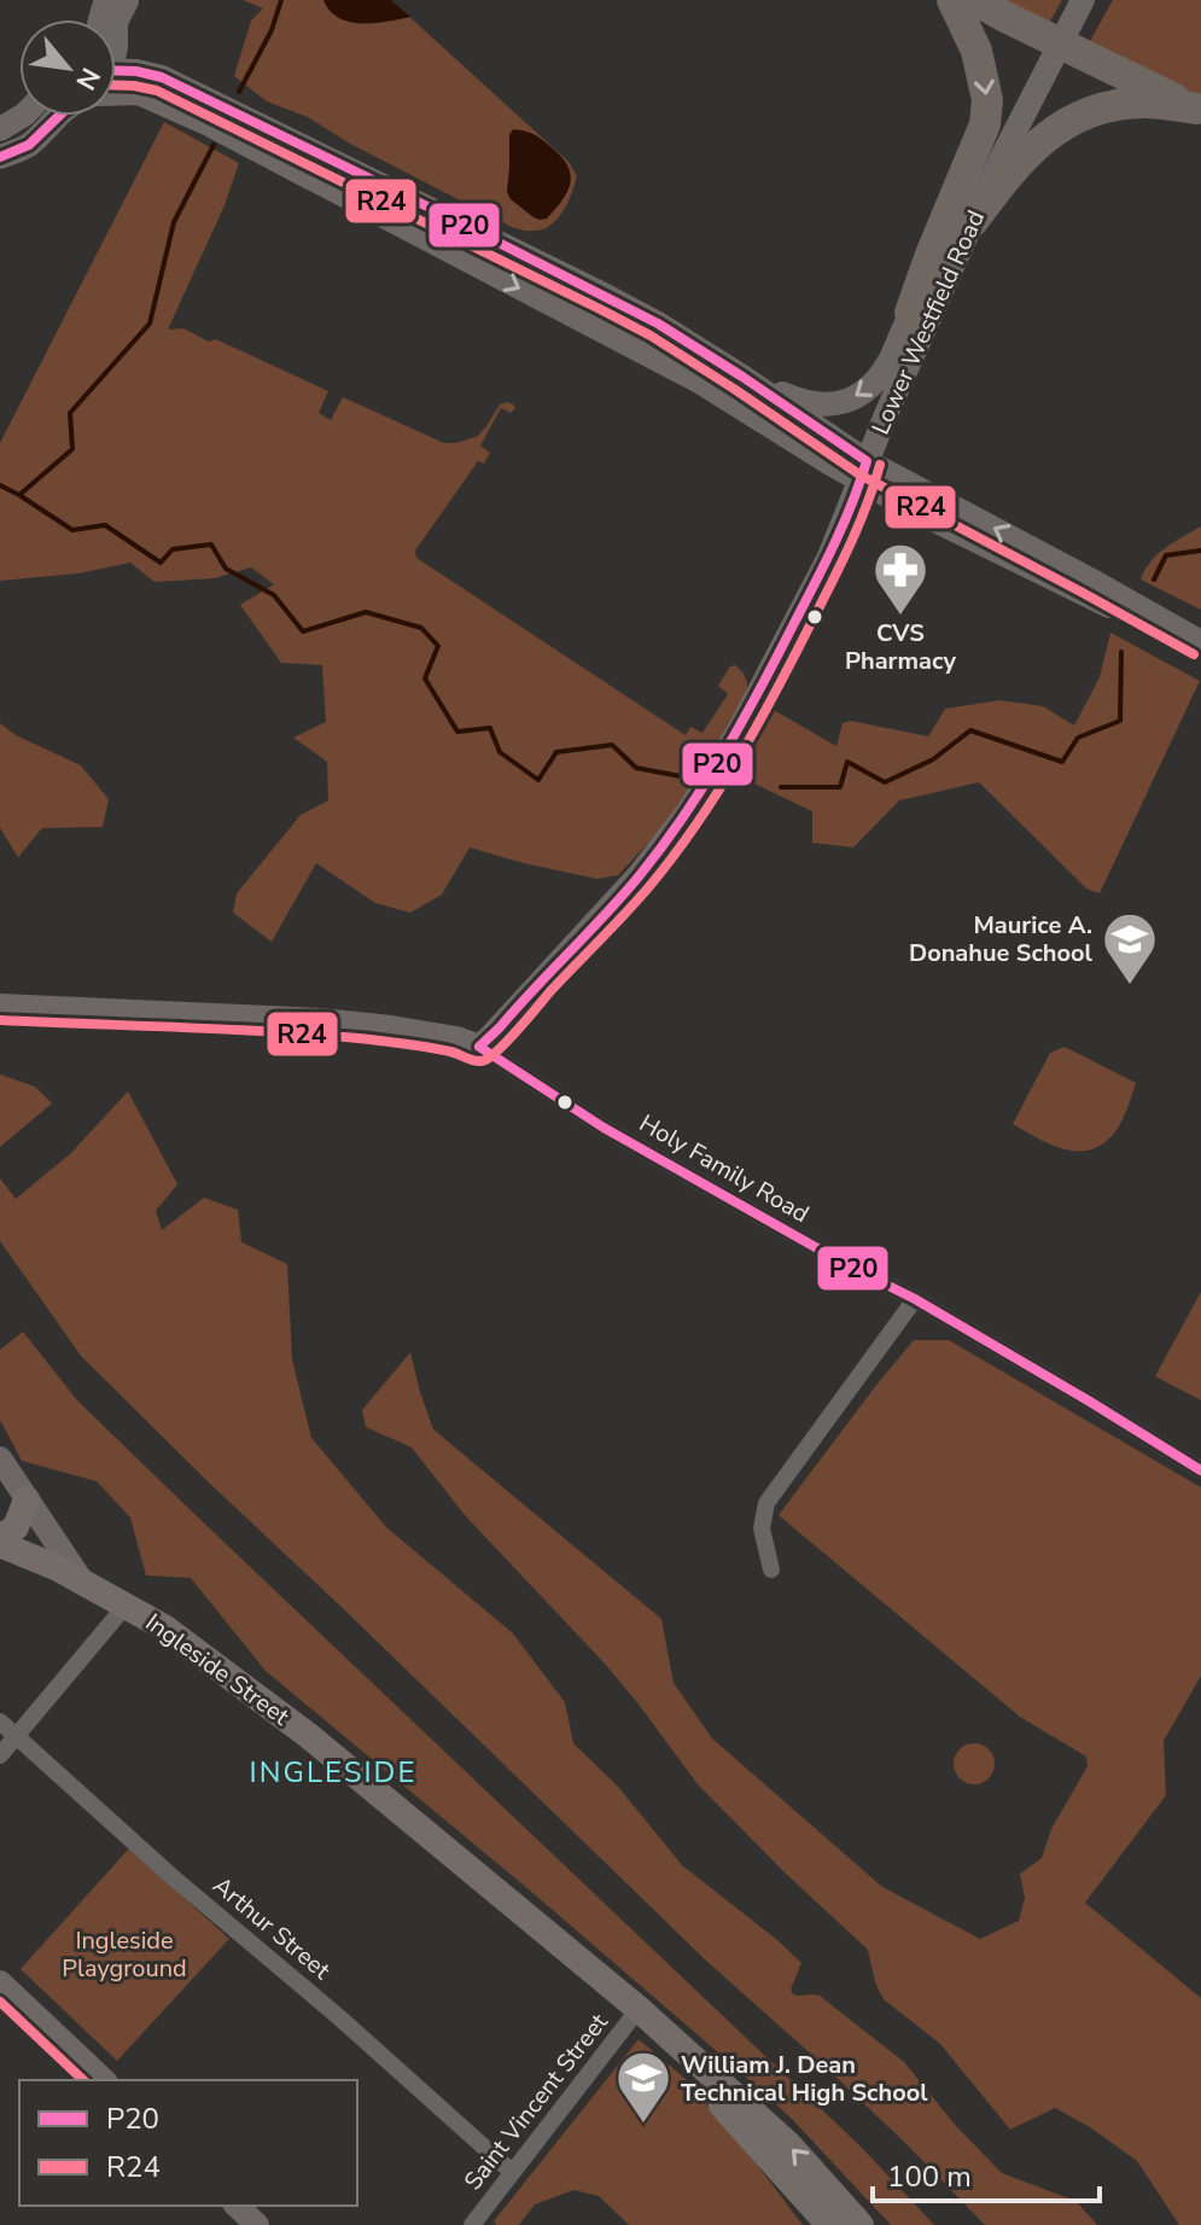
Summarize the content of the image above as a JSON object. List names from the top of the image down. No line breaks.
{"streets":{"main road":["Ingleside Street"],"street":["Lower Westfield Road","Holy Family Road","Arthur Street","Saint Vincent Street"]},"crossings":[["Lower Westfield Road","Holy Family Road"],["Ingleside Street","Saint Vincent Street"],["Arthur Street","Saint Vincent Street"]],"districts":["INGLESIDE"],"parks":["Ingleside Playground"],"places":{"pharmacy":["CVS Pharmacy"],"school or university":["Maurice A. Donahue School","William J. Dean Technical High School"]},"lines":["transit line P20","transit line R24"],"legend":["P20","R24"],"scale_bar":"100 m","north":"bottom right"}
